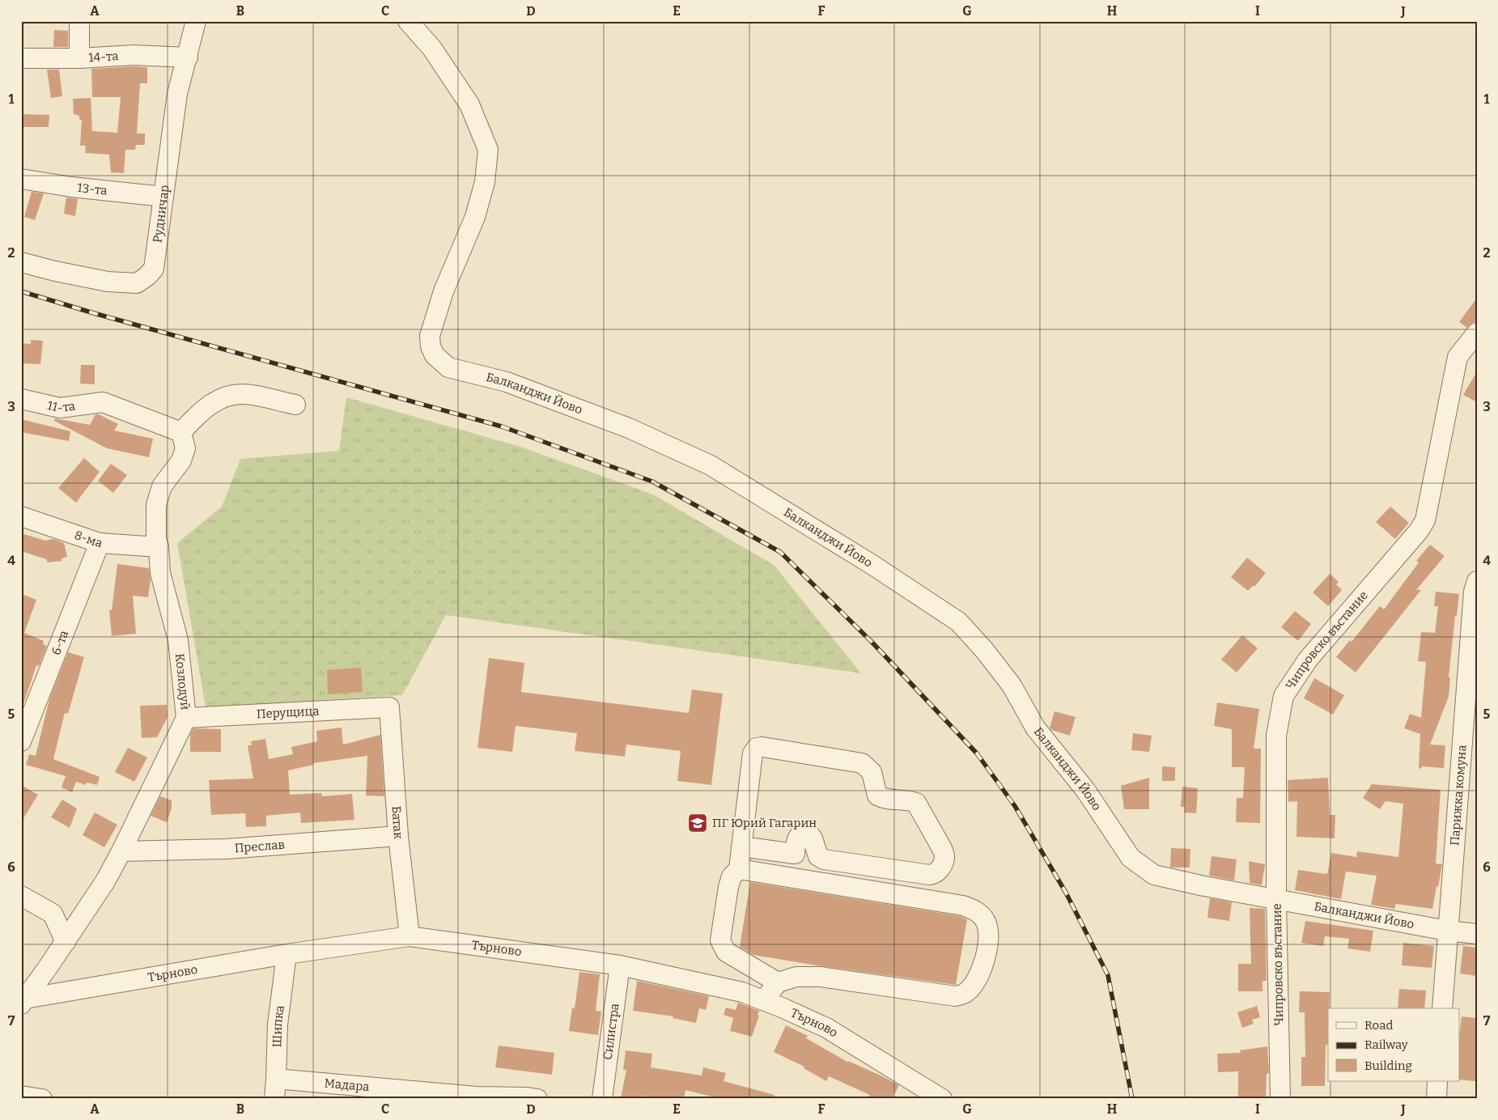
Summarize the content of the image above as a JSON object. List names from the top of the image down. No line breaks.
{"streets":{"street":["14-та","13-та","Рудничар","Балканджи Йово","11-та","8-ма","Чипровско въстание","6-та","Козлодуй","Перущица","Парижка комуна","Батак","Преслав","Търново","Шипка","Силистра","Мадара"]},"crossings":[["14-та","Рудничар"],["13-та","Рудничар"],["Балканджи Йово","Чипровско въстание"],["Балканджи Йово","Парижка комуна"],["11-та","Козлодуй"],["8-ма","6-та"],["8-ма","Козлодуй"],["Козлодуй","Перущица"],["Козлодуй","Преслав"],["Козлодуй","Търново"],["Перущица","Батак"],["Батак","Преслав"],["Батак","Търново"],["Търново","Шипка"],["Търново","Силистра"],["Шипка","Мадара"]],"places":{"school or university":["ПГ Юрий Гагарин"]},"legend":["Road","Railway","Building"],"grid":{"columns":["A","B","C","D","E","F","G","H","I","J"],"rows":["1","2","3","4","5","6","7"]}}
